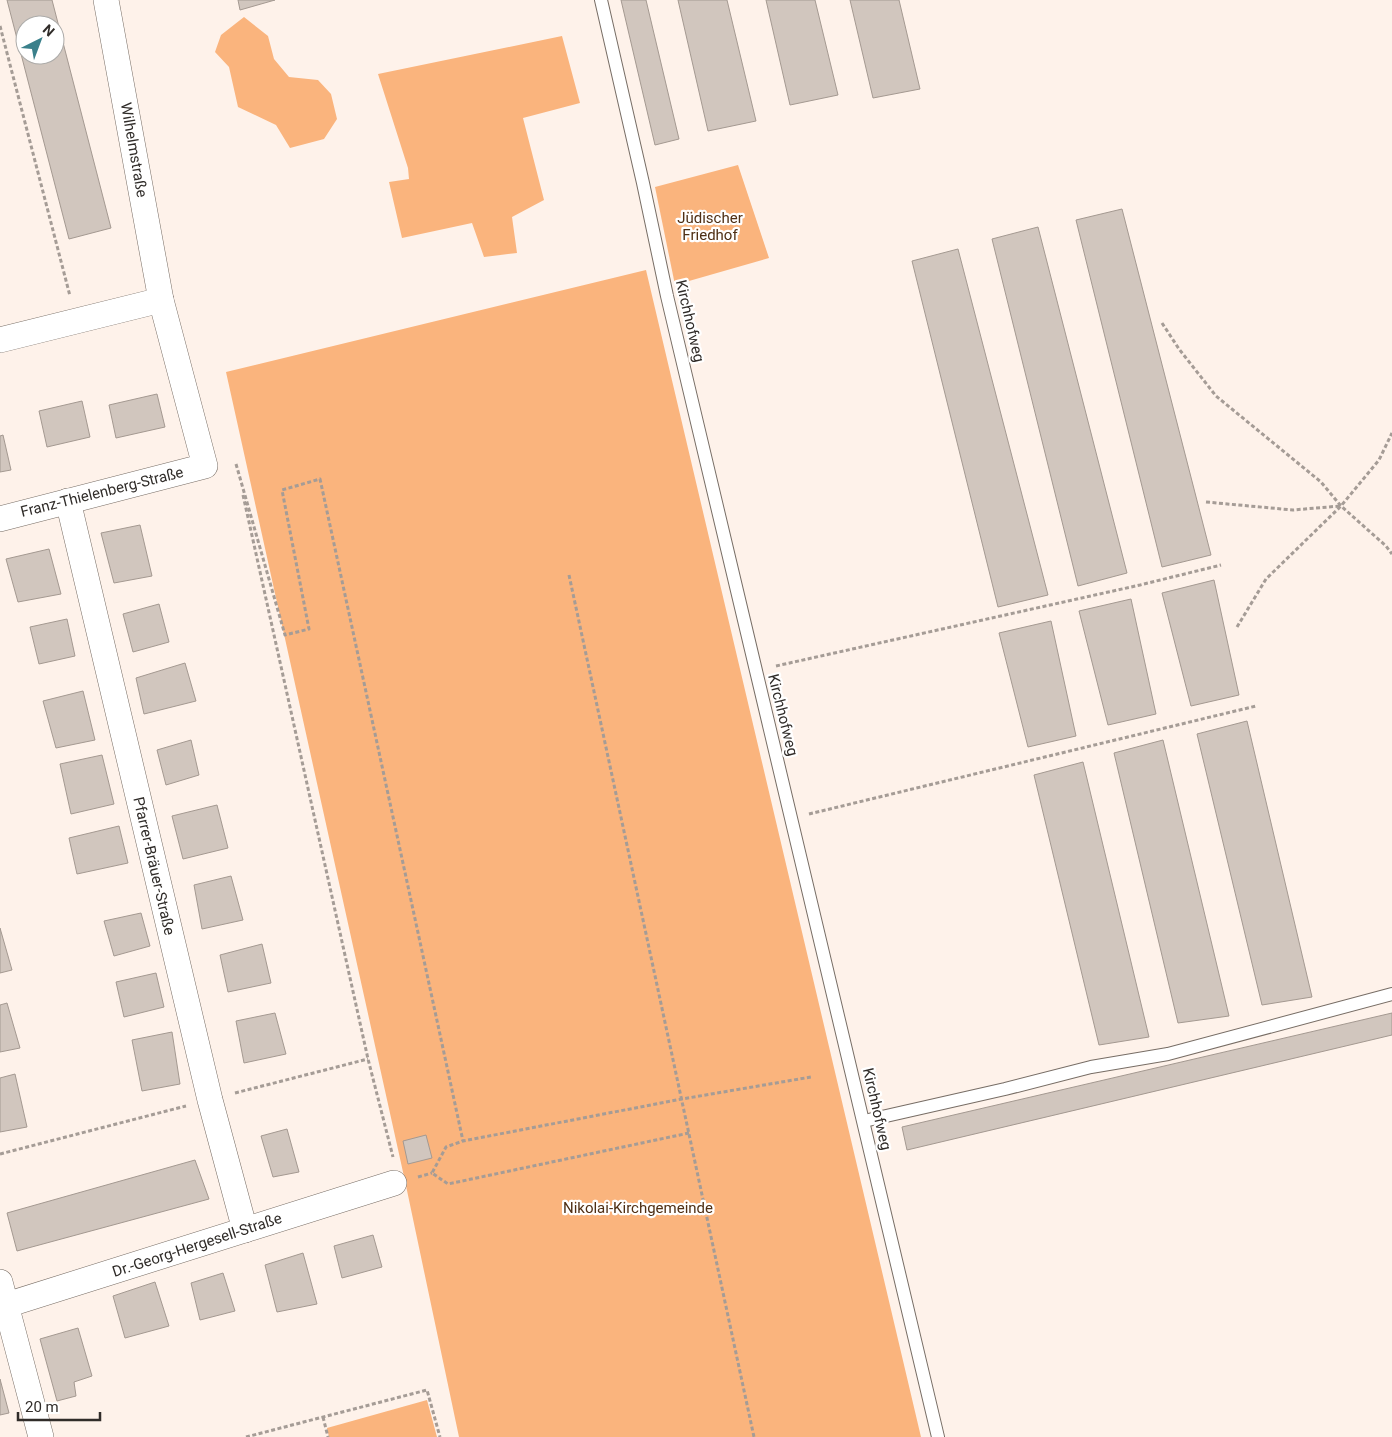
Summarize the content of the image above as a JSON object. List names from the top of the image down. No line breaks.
{"streets":{"street":["Wilhelmstraße","Franz-Thielenberg-Straße","Pfarrer-Bräuer-Straße","Dr.-Georg-Hergesell-Straße"],"lane":["Kirchhofweg"]},"crossings":[["Wilhelmstraße","Franz-Thielenberg-Straße"],["Franz-Thielenberg-Straße","Pfarrer-Bräuer-Straße"],["Pfarrer-Bräuer-Straße","Dr.-Georg-Hergesell-Straße"]],"parks":["Jüdischer Friedhof","Nikolai-Kirchgemeinde"],"scale_bar":"20 m","north":"top right"}
